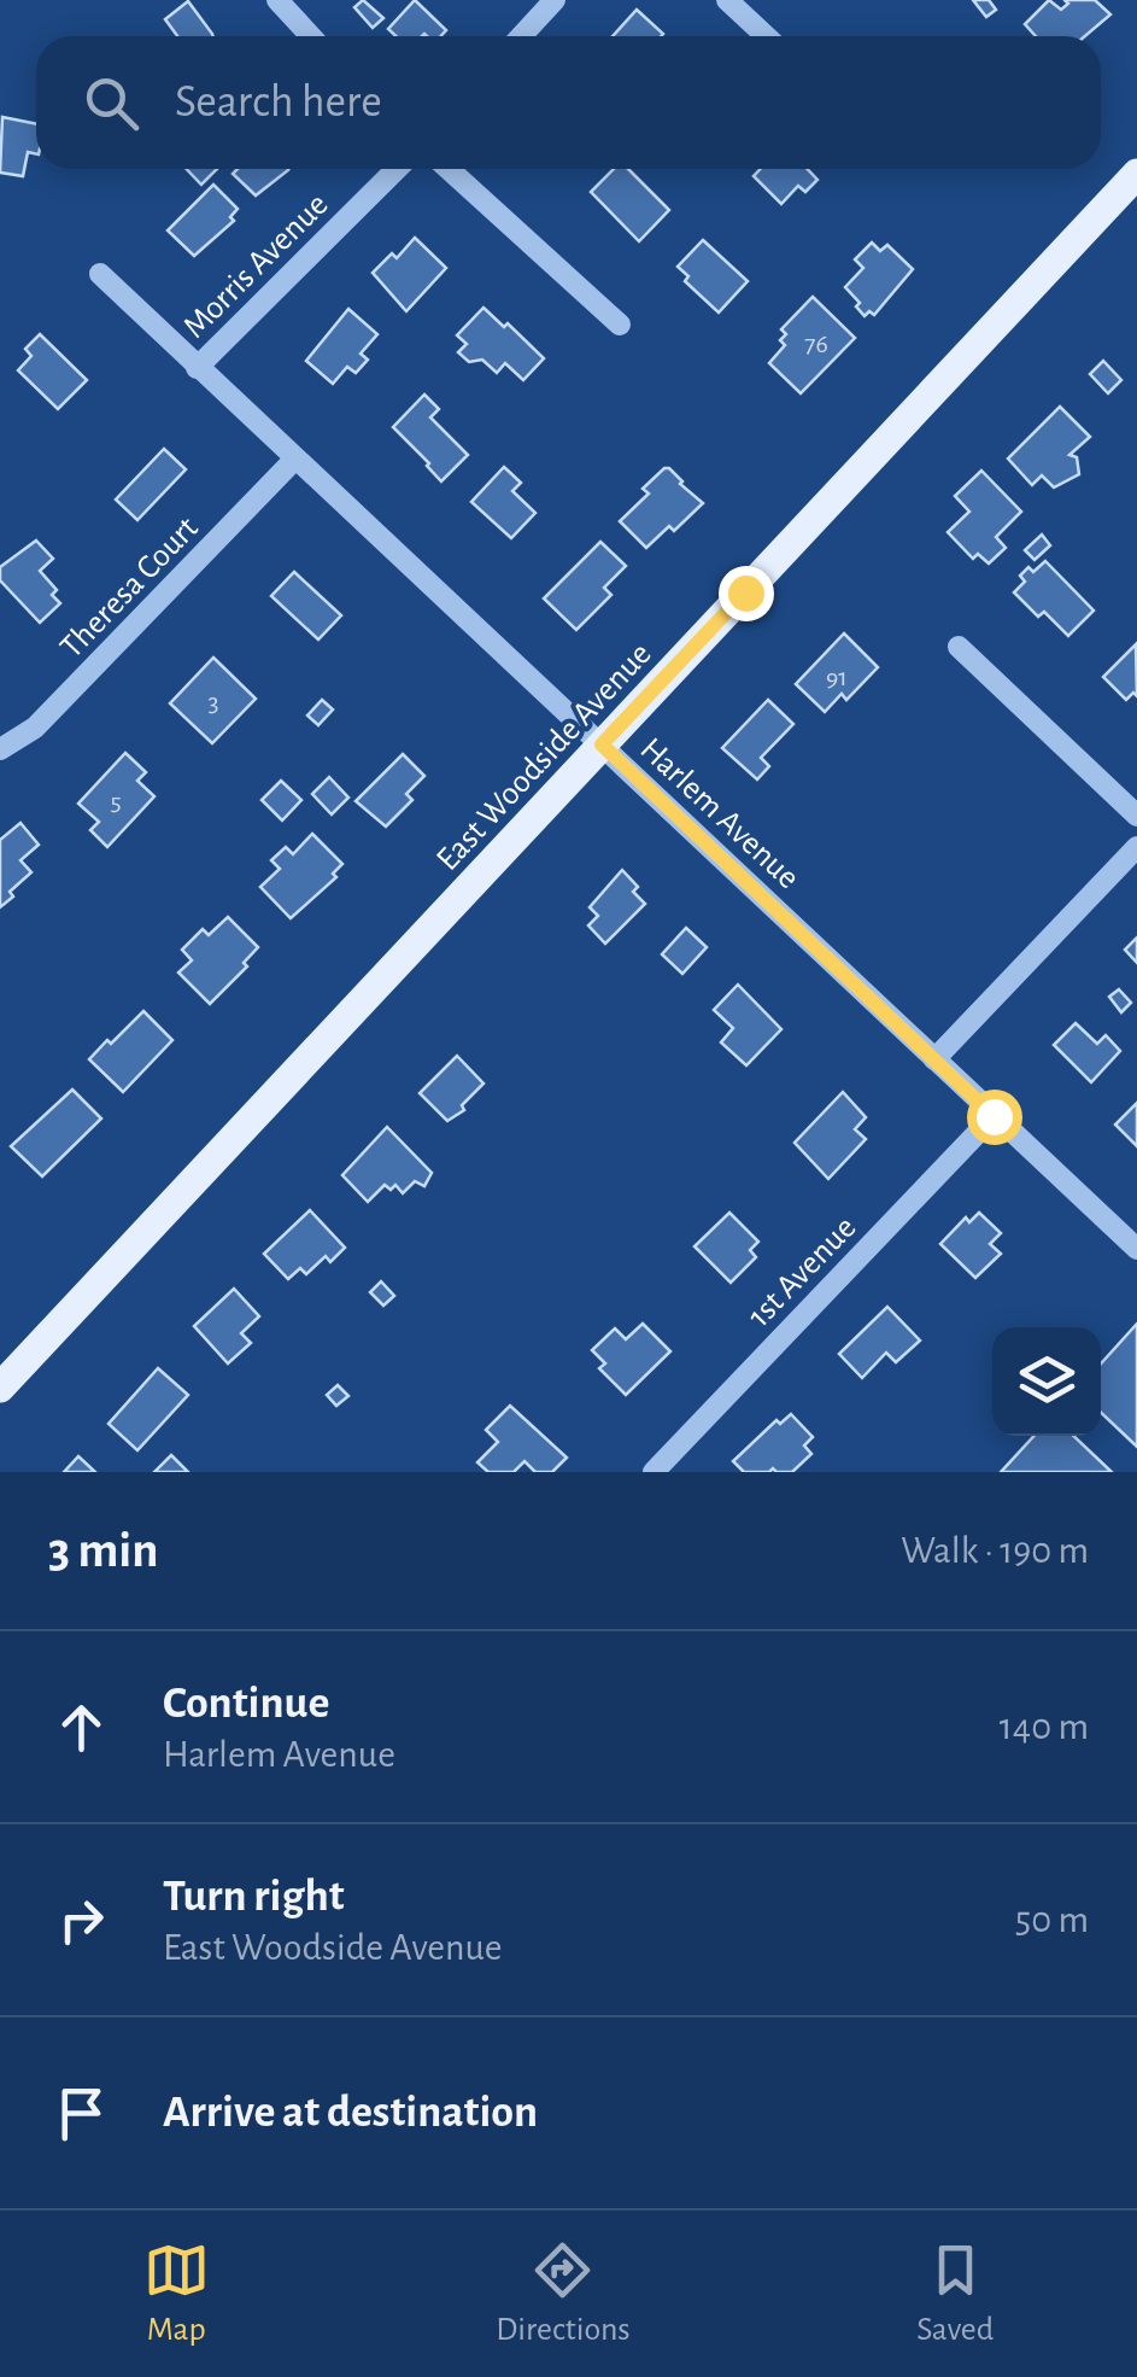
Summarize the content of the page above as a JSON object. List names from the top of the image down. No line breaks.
{"streets":{"main road":["East Woodside Avenue"],"street":["Morris Avenue","Theresa Court","Harlem Avenue","1st Avenue"]},"crossings":[["Morris Avenue","Harlem Avenue"],["Theresa Court","Harlem Avenue"],["East Woodside Avenue","Harlem Avenue"],["Harlem Avenue","1st Avenue"]],"house_numbers":["76","91","3","5"],"page":{"search":"Search here","heading":["3 min","Walk · 190 m"],"list":[["Continue","Harlem Avenue","140 m"],["Turn right","East Woodside Avenue","50 m"],"Arrive at destination"],"nav":["Map","Directions","Saved"]}}
